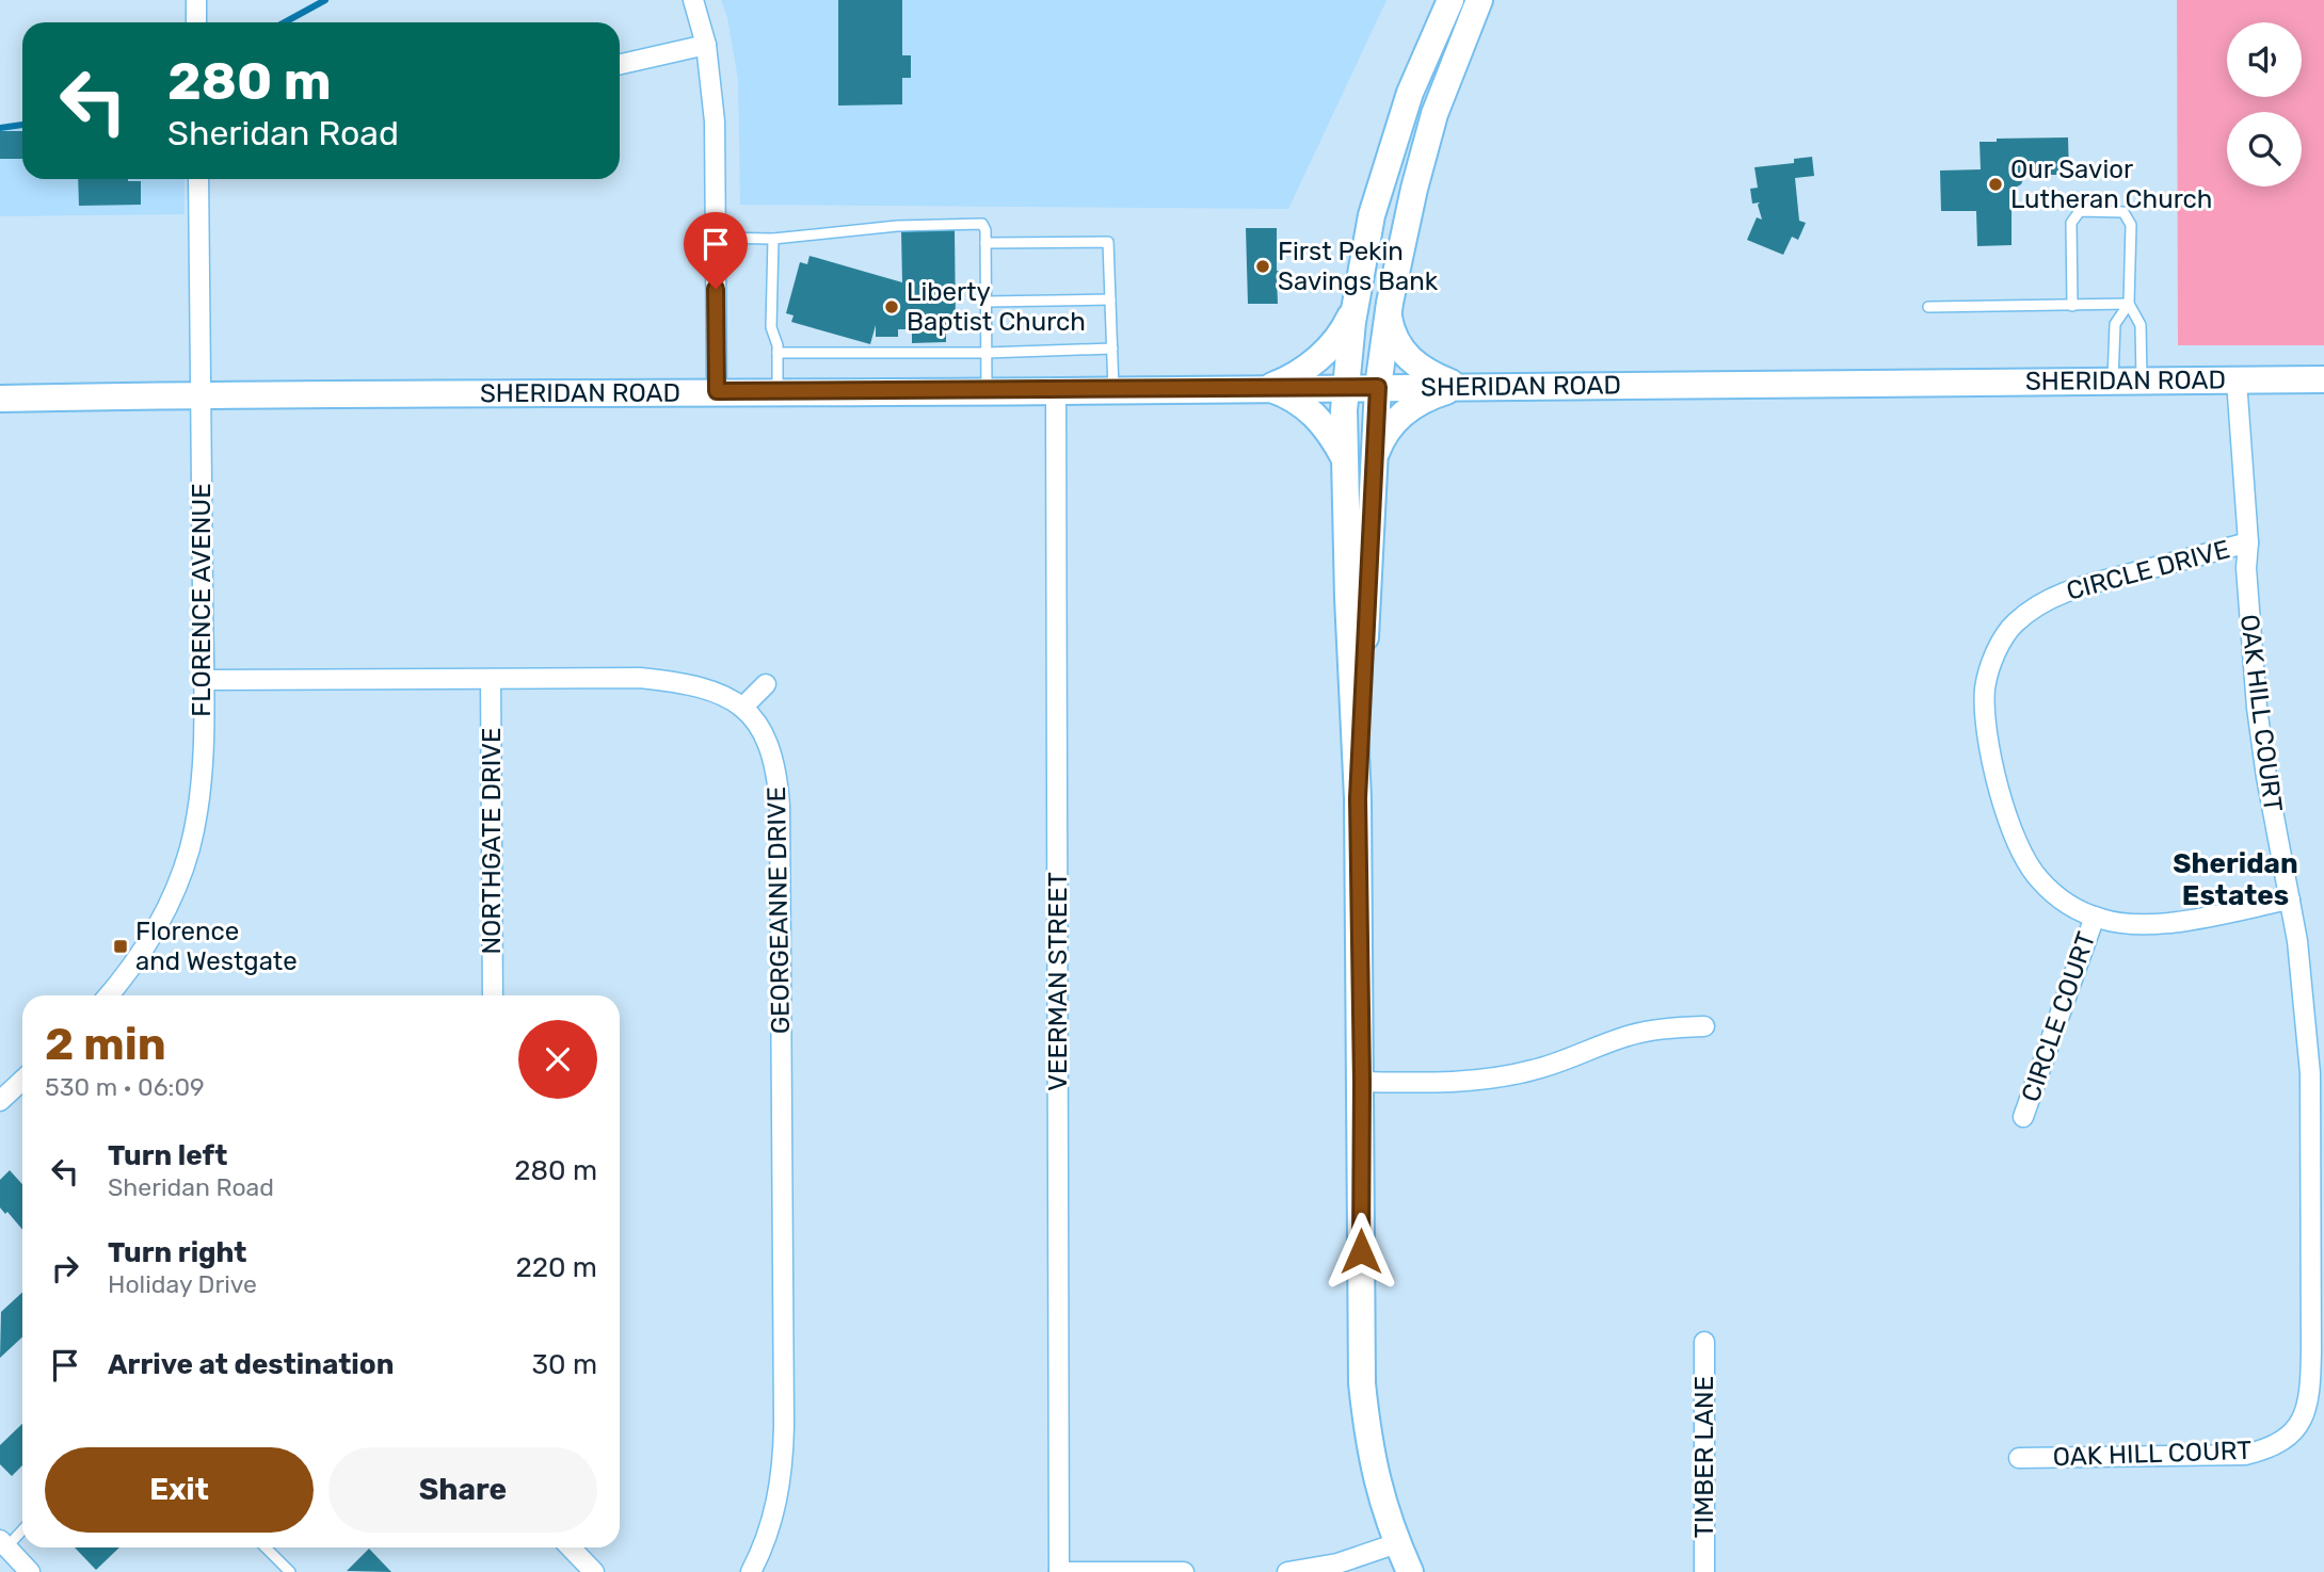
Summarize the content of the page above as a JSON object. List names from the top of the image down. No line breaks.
{"streets":{"main road":["SHERIDAN ROAD"],"street":["CIRCLE DRIVE","FLORENCE AVENUE","OAK HILL COURT","NORTHGATE DRIVE","GEORGEANNE DRIVE","VEERMAN STREET","CIRCLE COURT","TIMBER LANE"]},"crossings":[["SHERIDAN ROAD","FLORENCE AVENUE"],["SHERIDAN ROAD","OAK HILL COURT"],["SHERIDAN ROAD","VEERMAN STREET"],["CIRCLE DRIVE","OAK HILL COURT"],["CIRCLE DRIVE","CIRCLE COURT"],["FLORENCE AVENUE","GEORGEANNE DRIVE"],["NORTHGATE DRIVE","GEORGEANNE DRIVE"]],"districts":["Sheridan Estates"],"places":{"other":["Our Savior Lutheran Church","First Pekin Savings Bank","Liberty Baptist Church"],"transit":["Florence and Westgate"]},"page":{"turn":["280 m","Sheridan Road"],"heading":["2 min","530 m · 06:09"],"list":[{"name":"Turn left","note":"Sheridan Road","value":"280 m"},{"name":"Turn right","note":"Holiday Drive","value":"220 m"},{"name":"Arrive at destination","value":"30 m"}],"buttons":["Exit","Share"]}}
